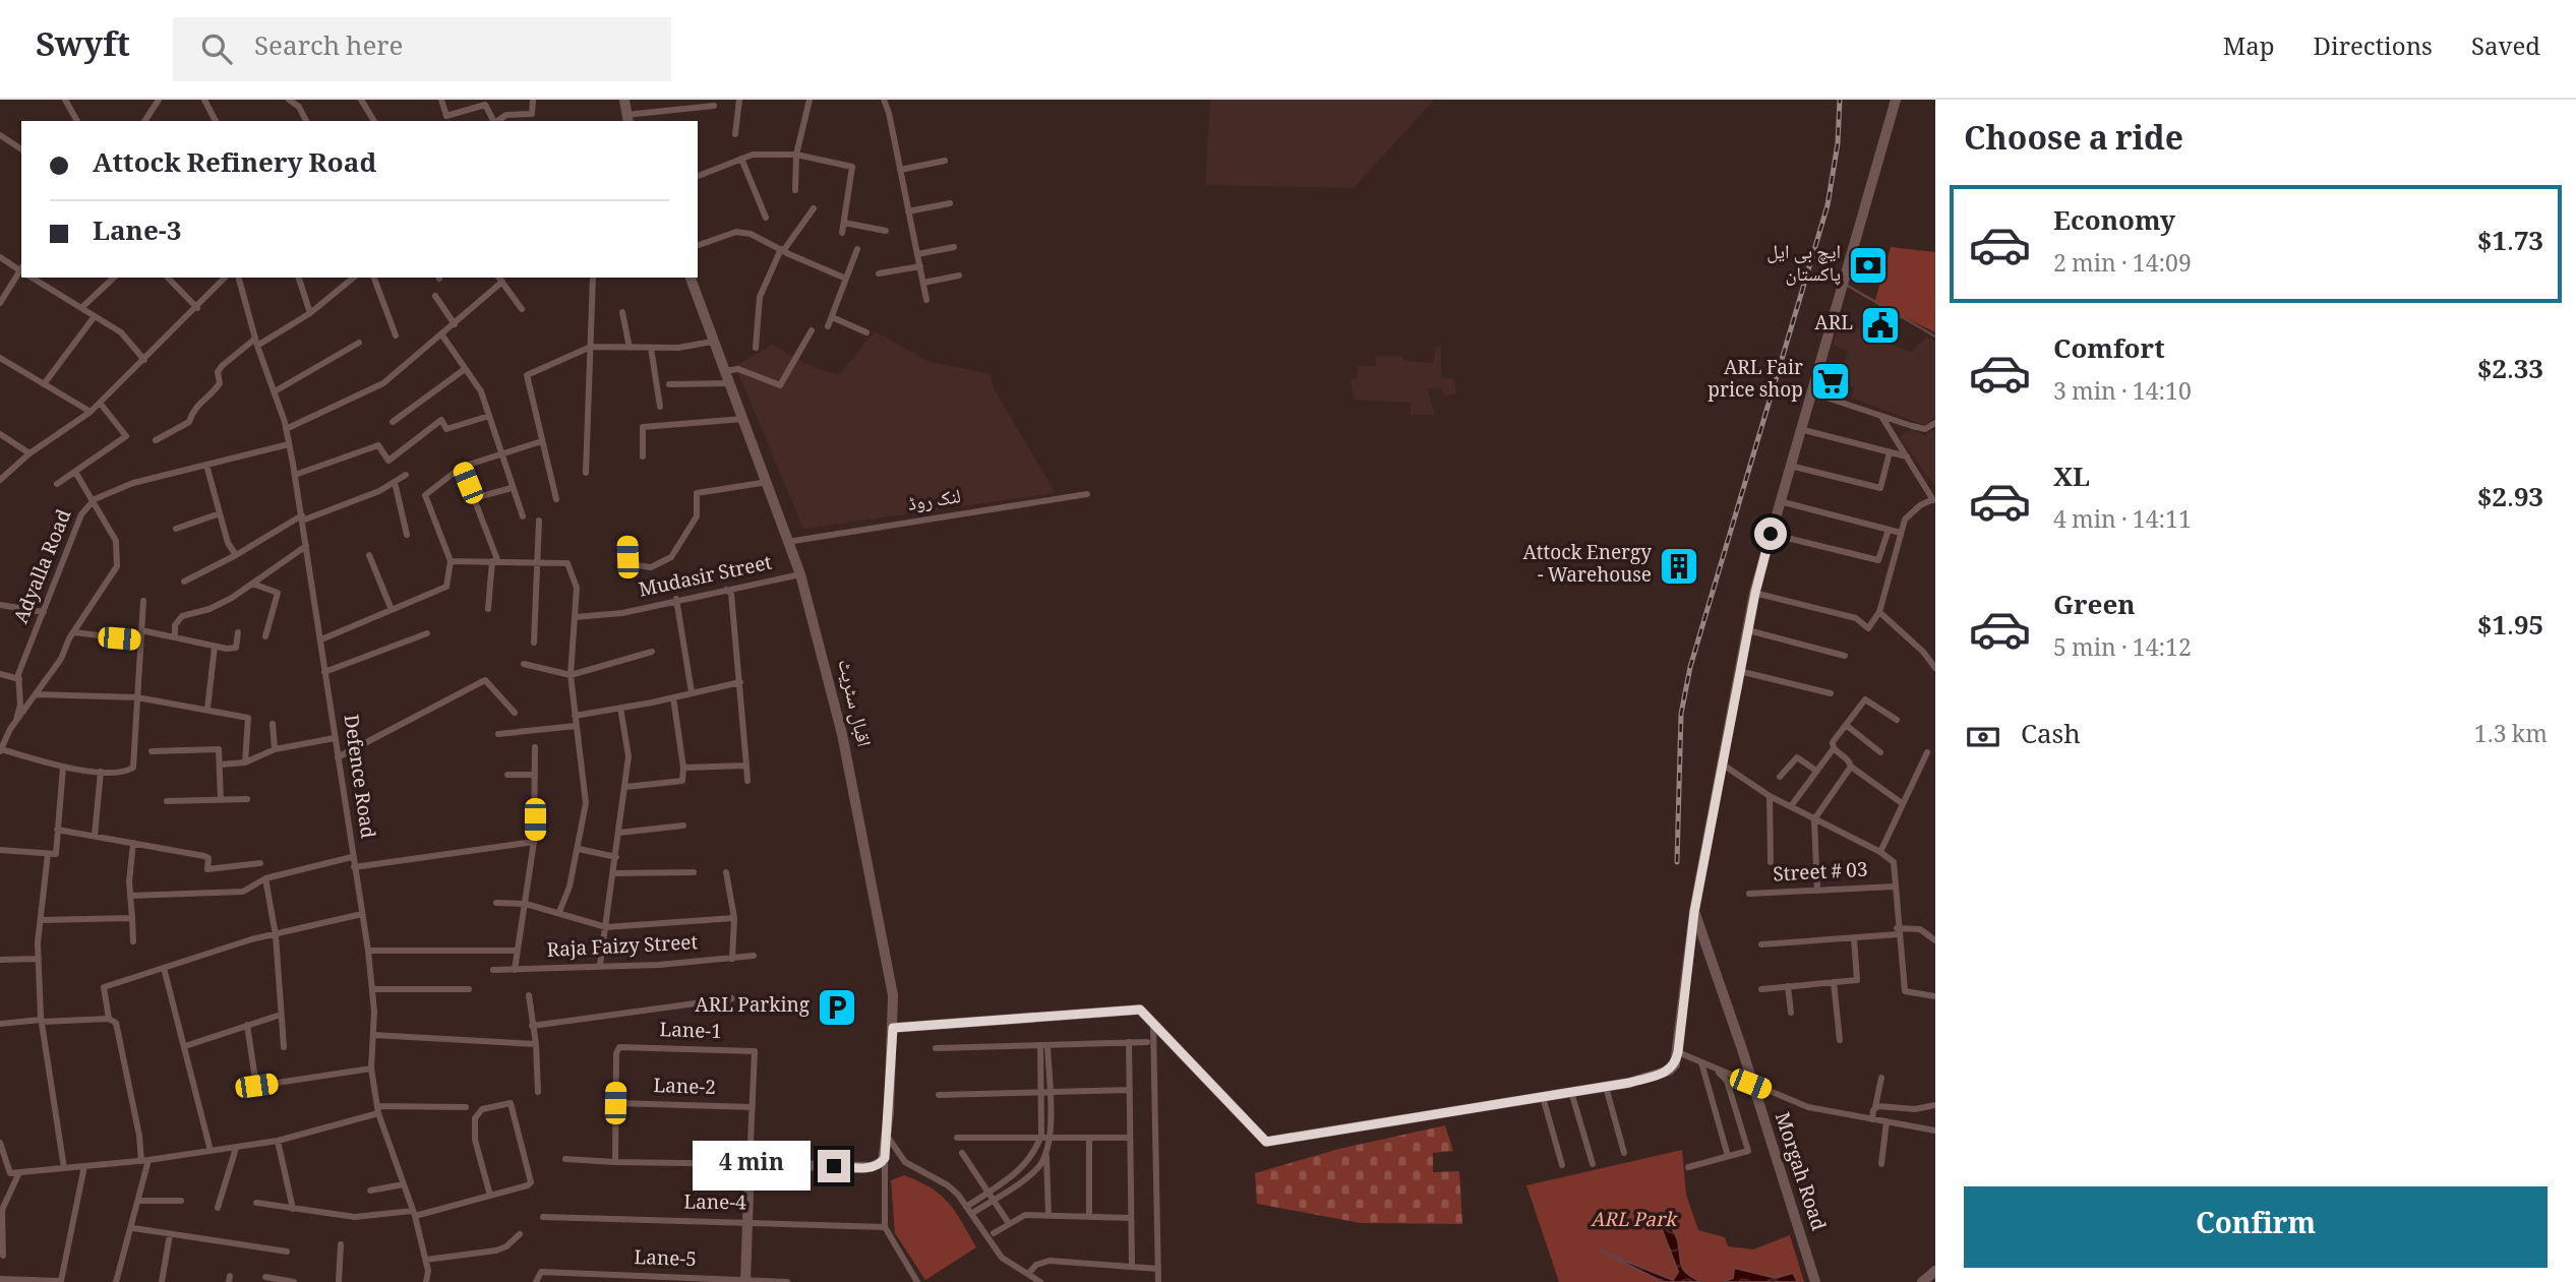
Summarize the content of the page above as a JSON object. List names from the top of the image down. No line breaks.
{"streets":{"street":["لنک روڈ","Adyalla Road","Mudasir Street","اقبال سٹریٹ","Defence Road","Street # 03","Raja Faizy Street","Lane-1","Lane-2","Morgah Road","Lane-4","Lane-5"]},"crossings":[["لنک روڈ","اقبال سٹریٹ"],["Adyalla Road","Defence Road"],["Mudasir Street","اقبال سٹریٹ"],["Lane-1","Lane-2"]],"parks":["ARL Park"],"places":{"bank":["ایچ بی ایل پاکستان"],"public building":["ARL"],"supermarket":["ARL Fair price shop"],"building":["Attock Energy - Warehouse"],"parking":["ARL Parking"]},"page":{"header":"Swyft","search":"Search here","nav":["Map","Directions","Saved"],"heading":"Choose a ride","banner":["Attock Refinery Road","Lane-3"],"list":[{"name":"Economy","note":"2 min · 14:09","value":"$1.73"},{"name":"Comfort","note":"3 min · 14:10","value":"$2.33"},{"name":"XL","note":"4 min · 14:11","value":"$2.93"},{"name":"Green","note":"5 min · 14:12","value":"$1.95"}],"pay":["Cash","1.3 km"],"bubble":"4 min","buttons":"Confirm"}}
